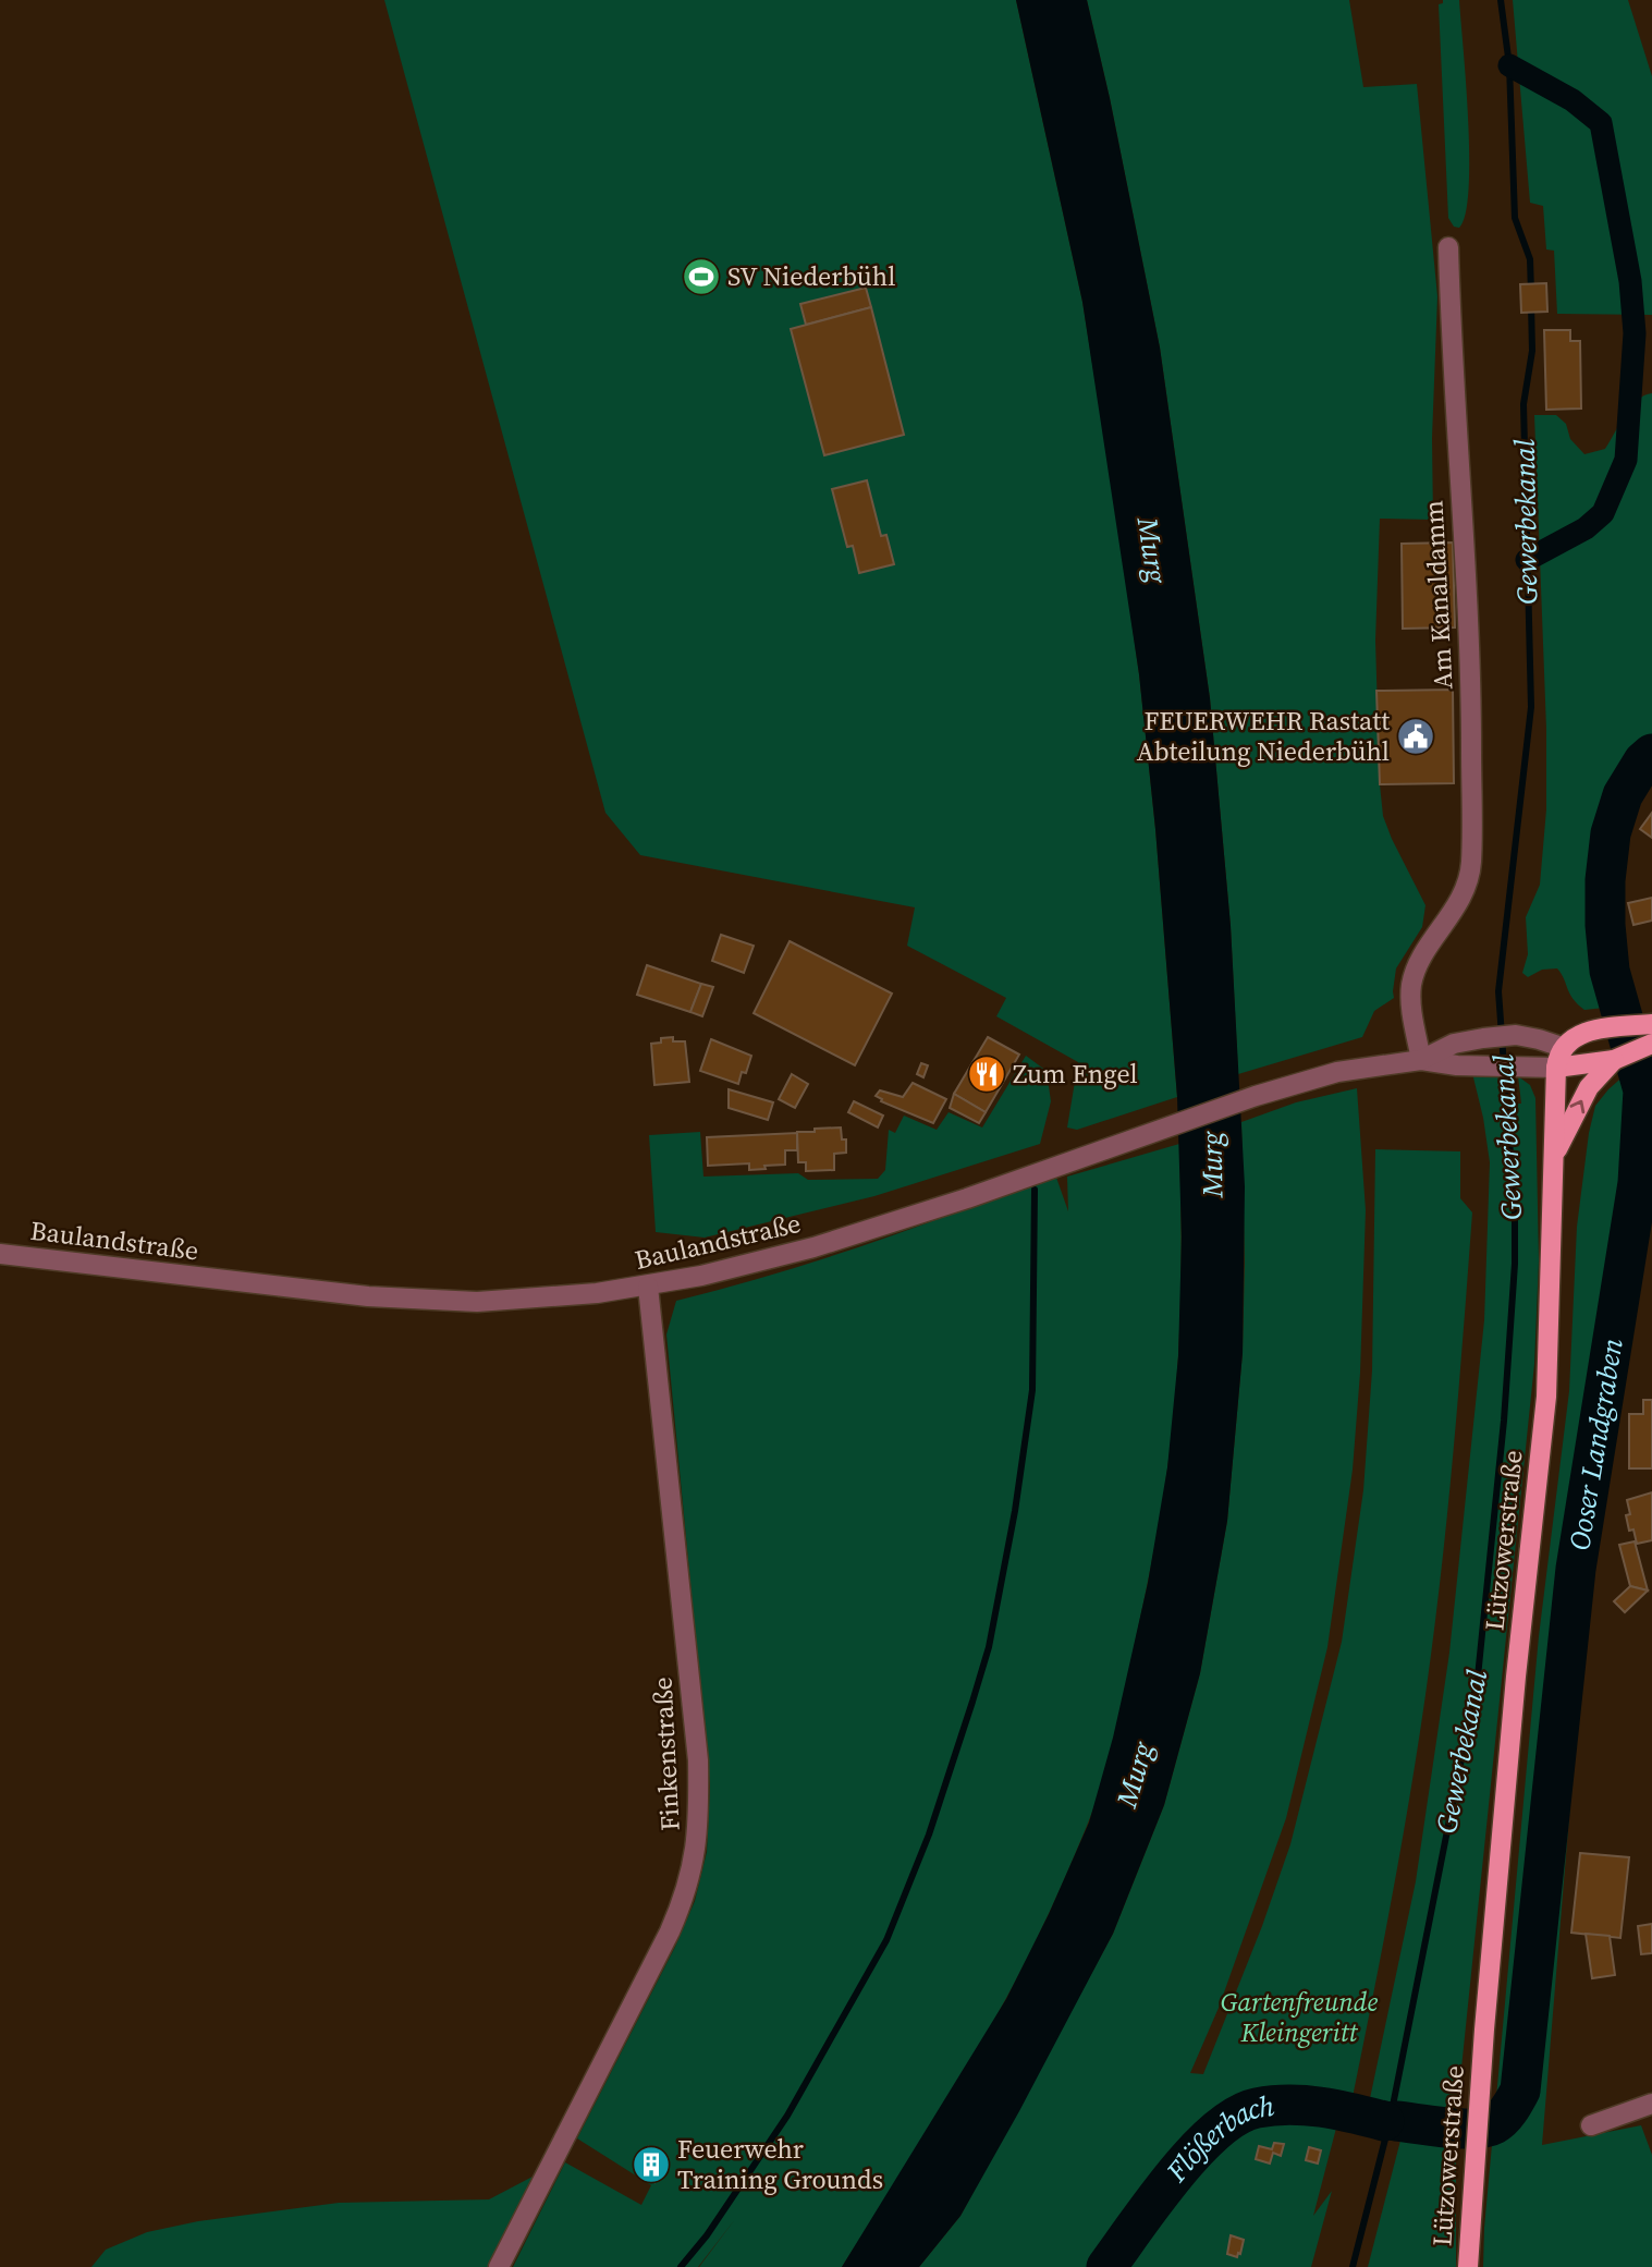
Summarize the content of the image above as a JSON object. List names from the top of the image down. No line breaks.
{"streets":{"main road":["Baulandstraße","Lützowerstraße"],"street":["Am Kanaldamm","Finkenstraße"]},"crossings":[["Am Kanaldamm","Baulandstraße"],["Baulandstraße","Lützowerstraße"],["Baulandstraße","Finkenstraße"]],"water":["Gewerbekanal","Murg","Ooser Landgraben","Flößerbach"],"parks":["Gartenfreunde Kleingeritt"],"places":{"sports":["SV Niederbühl"],"public building":["FEUERWEHR Rastatt Abteilung Niederbühl"],"restaurant":["Zum Engel"],"building":["Feuerwehr Training Grounds"]}}
